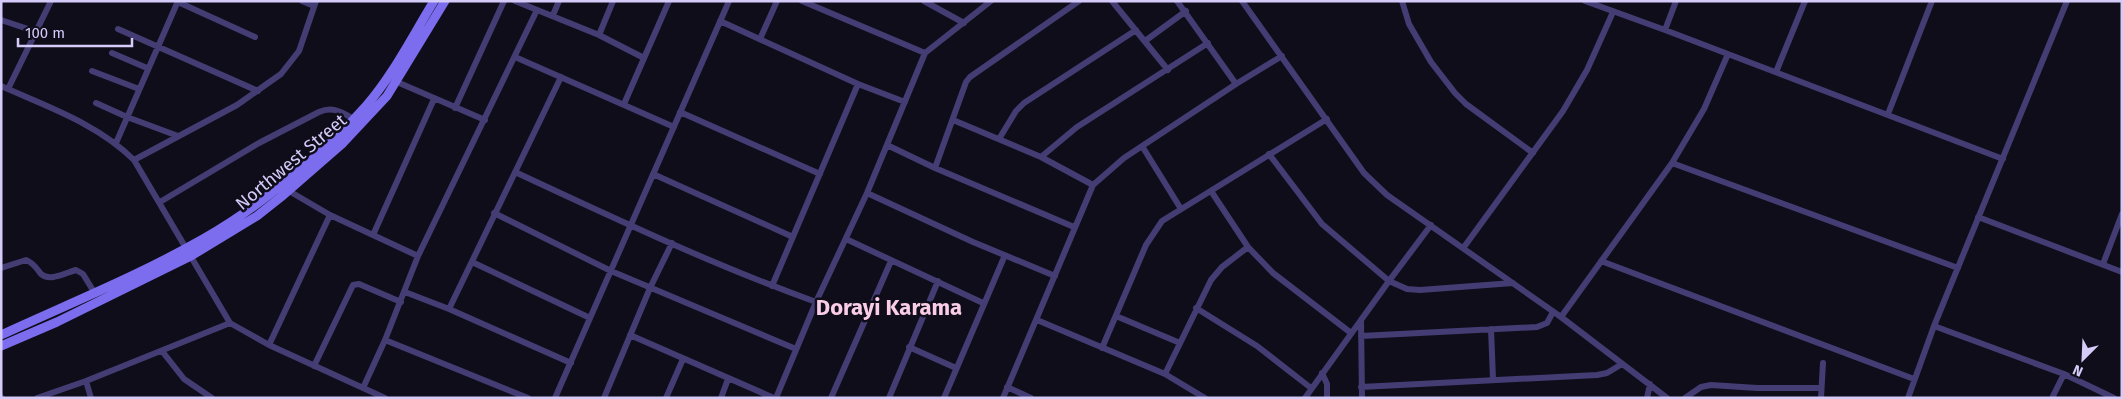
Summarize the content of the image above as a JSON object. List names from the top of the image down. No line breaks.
{"streets":{"main road":["Northwest Street"]},"districts":["Dorayi Karama"],"scale_bar":"100 m","north":"bottom left"}
